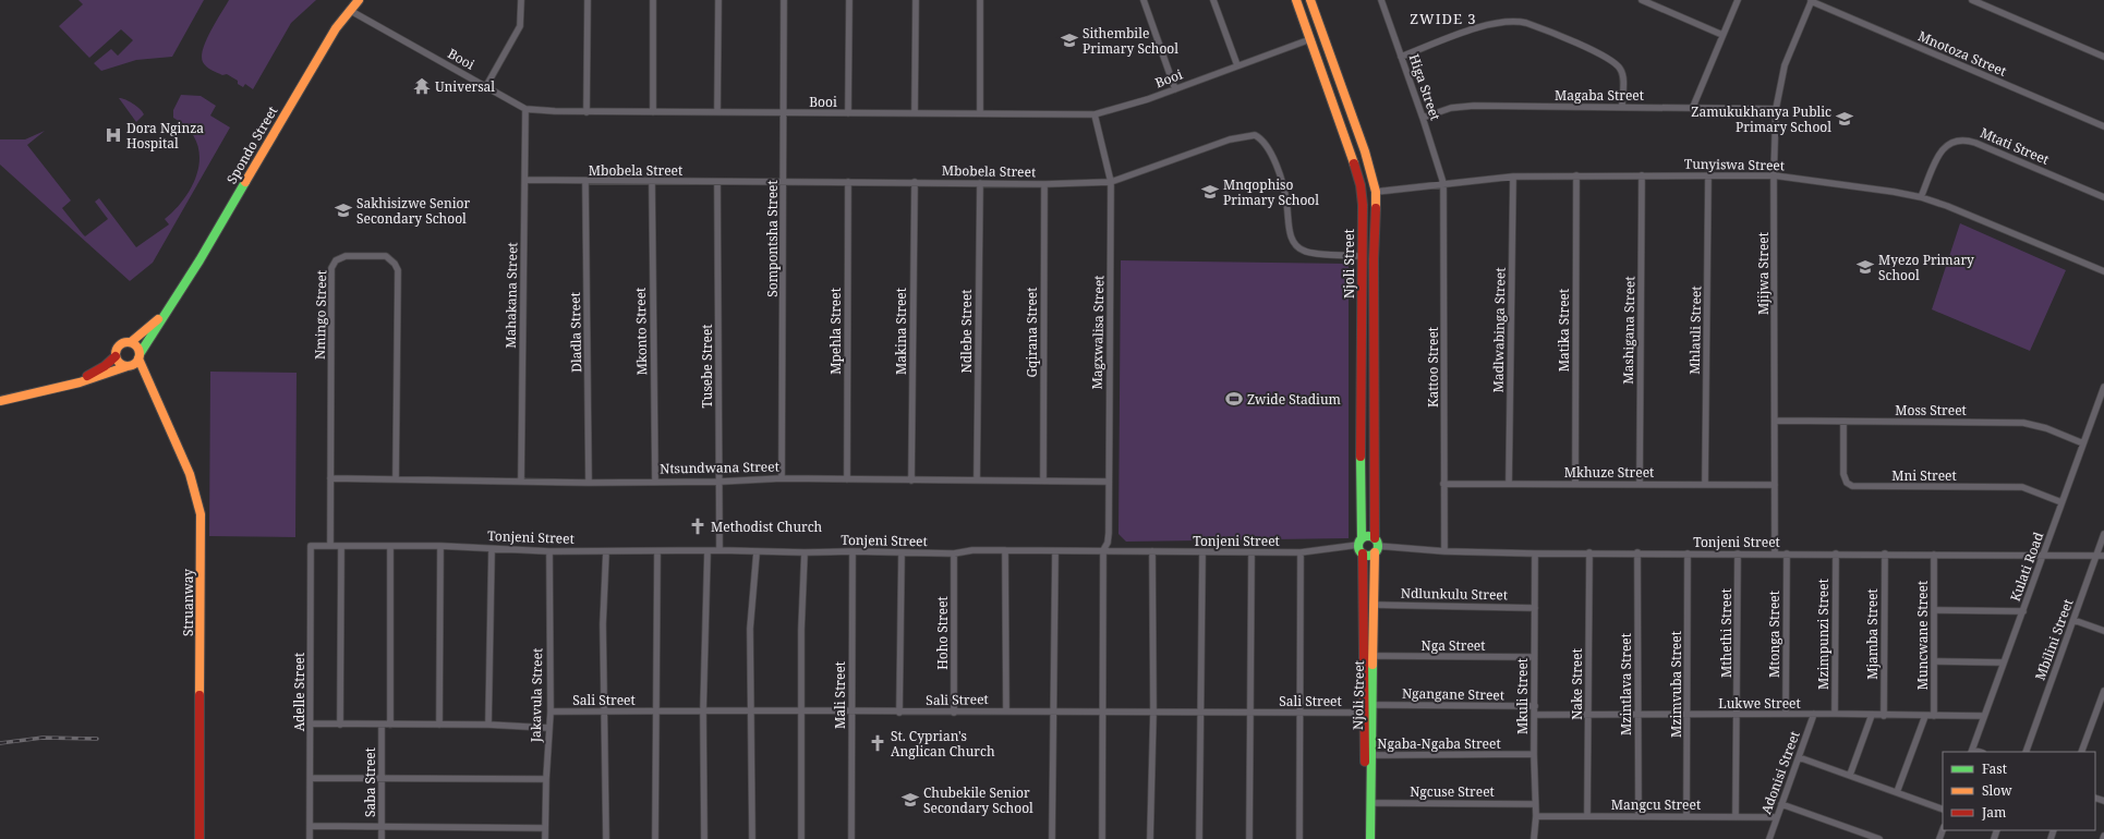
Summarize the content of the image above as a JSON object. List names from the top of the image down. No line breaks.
{"streets":{"main road":["Spondo Street","Njoli Street","Struanway"],"street":["Mnotoza Street","Booi","Higa Street","Magaba Street","Mtati Street","Tunyiswa Street","Mbobela Street","Sompontsha Street","Mjijwa Street","Mahakana Street","Nmingo Street","Madlwabinga Street","Matika Street","Mashigana Street","Mhlauli Street","Mkonto Street","Mpehla Street","Makina Street","Ndlebe Street","Dladla Street","Gqirana Street","Magxwalisa Street","Tusebe Street","Kattoo Street","Moss Street","Ntsundwana Street","Mkhuze Street","Mni Street","Tonjeni Street","Kulati Road","Ndlunkulu Street","Hoho Street","Mthethi Street","Mtonga Street","Mzimpunzi Street","Mjamba Street","Muncwane Street","Mbilini Street","Nga Street","Nake Street","Mzintlava Street","Mzimvuba Street","Adelle Street","Ngangane Street","Jakavula Street","Mali Street","Mkuli Street","Sali Street","Lukwe Street","Ngaba-Ngaba Street","Adonisi Street","Saba Street","Ngcuse Street","Mangcu Street"]},"crossings":[["Mnotoza Street","Mjijwa Street"],["Booi","Spondo Street"],["Booi","Sompontsha Street"],["Booi","Njoli Street"],["Booi","Mahakana Street"],["Booi","Magxwalisa Street"],["Higa Street","Magaba Street"],["Higa Street","Tunyiswa Street"],["Higa Street","Kattoo Street"],["Magaba Street","Mjijwa Street"],["Spondo Street","Struanway"],["Mtati Street","Tunyiswa Street"],["Tunyiswa Street","Njoli Street"],["Tunyiswa Street","Mjijwa Street"],["Tunyiswa Street","Madlwabinga Street"],["Tunyiswa Street","Matika Street"],["Tunyiswa Street","Mashigana Street"],["Tunyiswa Street","Mhlauli Street"],["Tunyiswa Street","Kattoo Street"],["Mbobela Street","Sompontsha Street"],["Mbobela Street","Njoli Street"],["Mbobela Street","Mahakana Street"],["Mbobela Street","Mkonto Street"],["Mbobela Street","Mpehla Street"],["Mbobela Street","Makina Street"],["Mbobela Street","Ndlebe Street"],["Mbobela Street","Dladla Street"],["Mbobela Street","Gqirana Street"],["Mbobela Street","Magxwalisa Street"],["Mbobela Street","Tusebe Street"],["Sompontsha Street","Ntsundwana Street"],["Njoli Street","Tonjeni Street"],["Njoli Street","Ndlunkulu Street"],["Njoli Street","Nga Street"],["Njoli Street","Ngangane Street"],["Njoli Street","Sali Street"],["Njoli Street","Ngaba-Ngaba Street"],["Njoli Street","Ngcuse Street"],["Mjijwa Street","Moss Street"],["Mjijwa Street","Mkhuze Street"],["Mjijwa Street","Tonjeni Street"],["Mahakana Street","Ntsundwana Street"],["Nmingo Street","Ntsundwana Street"],["Nmingo Street","Tonjeni Street"],["Madlwabinga Street","Mkhuze Street"],["Matika Street","Mkhuze Street"],["Mashigana Street","Mkhuze Street"],["Mhlauli Street","Mkhuze Street"],["Mkonto Street","Ntsundwana Street"],["Mpehla Street","Ntsundwana Street"],["Makina Street","Ntsundwana Street"],["Ndlebe Street","Ntsundwana Street"],["Dladla Street","Ntsundwana Street"],["Gqirana Street","Ntsundwana Street"],["Magxwalisa Street","Ntsundwana Street"],["Magxwalisa Street","Tonjeni Street"],["Magxwalisa Street","Sali Street"],["Tusebe Street","Ntsundwana Street"],["Tusebe Street","Tonjeni Street"],["Kattoo Street","Mkhuze Street"],["Kattoo Street","Tonjeni Street"],["Moss Street","Mni Street"],["Moss Street","Kulati Road"],["Mni Street","Kulati Road"],["Tonjeni Street","Kulati Road"],["Tonjeni Street","Hoho Street"],["Tonjeni Street","Mthethi Street"],["Tonjeni Street","Mtonga Street"],["Tonjeni Street","Mzimpunzi Street"],["Tonjeni Street","Mjamba Street"],["Tonjeni Street","Muncwane Street"],["Tonjeni Street","Mbilini Street"],["Tonjeni Street","Nake Street"],["Tonjeni Street","Mzintlava Street"],["Tonjeni Street","Mzimvuba Street"],["Tonjeni Street","Adelle Street"],["Tonjeni Street","Jakavula Street"],["Tonjeni Street","Mali Street"],["Tonjeni Street","Mkuli Street"],["Kulati Road","Lukwe Street"],["Ndlunkulu Street","Mkuli Street"],["Hoho Street","Sali Street"],["Mthethi Street","Lukwe Street"],["Mthethi Street","Mangcu Street"],["Mtonga Street","Lukwe Street"],["Mzimpunzi Street","Lukwe Street"],["Mjamba Street","Lukwe Street"],["Muncwane Street","Lukwe Street"],["Nga Street","Mkuli Street"],["Nake Street","Lukwe Street"],["Nake Street","Mangcu Street"],["Mzintlava Street","Lukwe Street"],["Mzintlava Street","Mangcu Street"],["Mzimvuba Street","Lukwe Street"],["Mzimvuba Street","Mangcu Street"],["Ngangane Street","Mkuli Street"],["Jakavula Street","Sali Street"],["Mali Street","Sali Street"],["Mkuli Street","Lukwe Street"],["Mkuli Street","Ngaba-Ngaba Street"],["Mkuli Street","Ngcuse Street"],["Mkuli Street","Mangcu Street"],["Lukwe Street","Adonisi Street"],["Adonisi Street","Mangcu Street"]],"districts":["ZWIDE 3"],"places":{"school or university":["Sithembile Primary School","Zamukukhanya Public Primary School","Mnqophiso Primary School","Sakhisizwe Senior Secondary School","Myezo Primary School","Chubekile Senior Secondary School"],"temple":["Universal"],"hospital":["Dora Nginza Hospital"],"sports":["Zwide Stadium"],"church":["Methodist Church","St. Cyprian's Anglican Church"]},"legend":["Fast","Slow","Jam"]}
